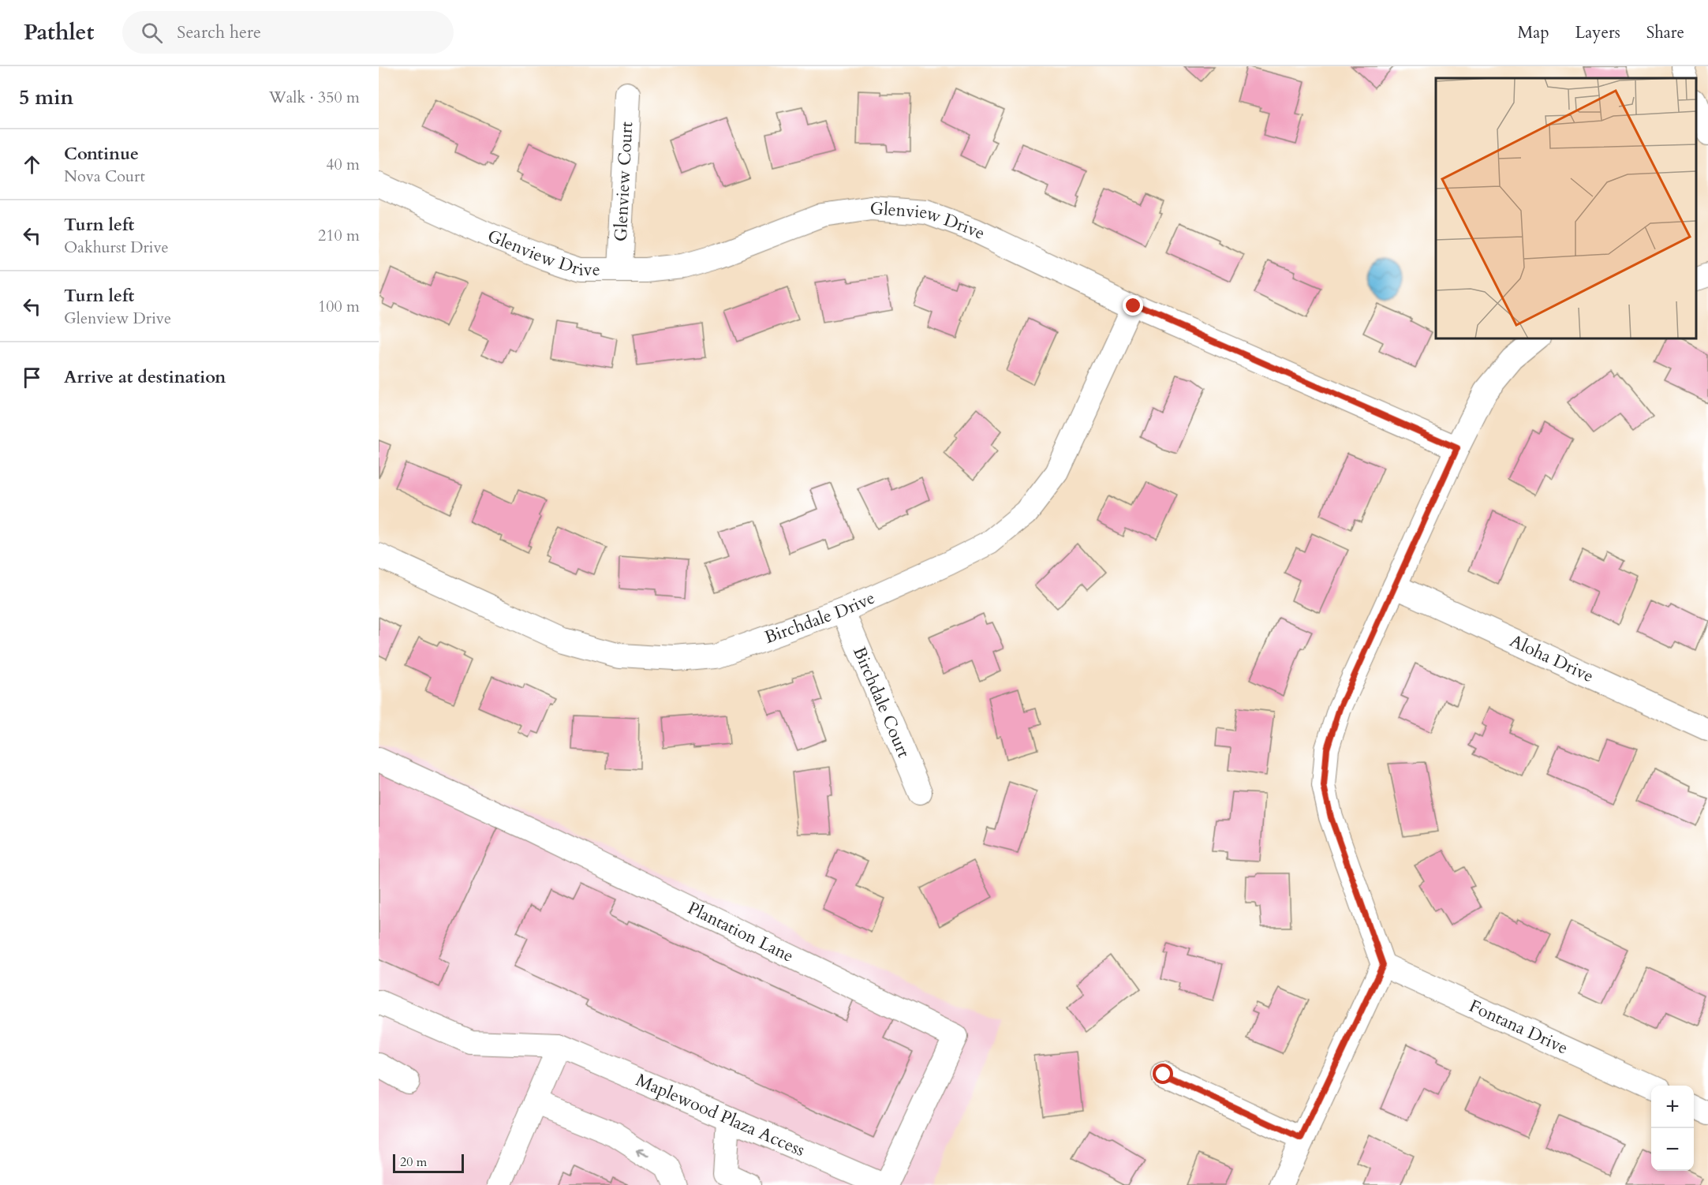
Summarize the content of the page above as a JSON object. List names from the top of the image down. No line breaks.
{"streets":{"street":["Glenview Court","Glenview Drive","Birchdale Drive","Aloha Drive","Birchdale Court","Plantation Lane","Fontana Drive","Maplewood Plaza Access"]},"crossings":[["Glenview Court","Glenview Drive"],["Glenview Drive","Birchdale Drive"],["Birchdale Drive","Birchdale Court"]],"scale_bar":"20 m","page":{"header":"Pathlet","search":"Search here","nav":["Map","Layers","Share"],"heading":["5 min","Walk · 350 m"],"list":[["Continue","Nova Court","40 m"],["Turn left","Oakhurst Drive","210 m"],["Turn left","Glenview Drive","100 m"],"Arrive at destination"],"map_buttons":["+","−"],"scale":"20 m"}}
